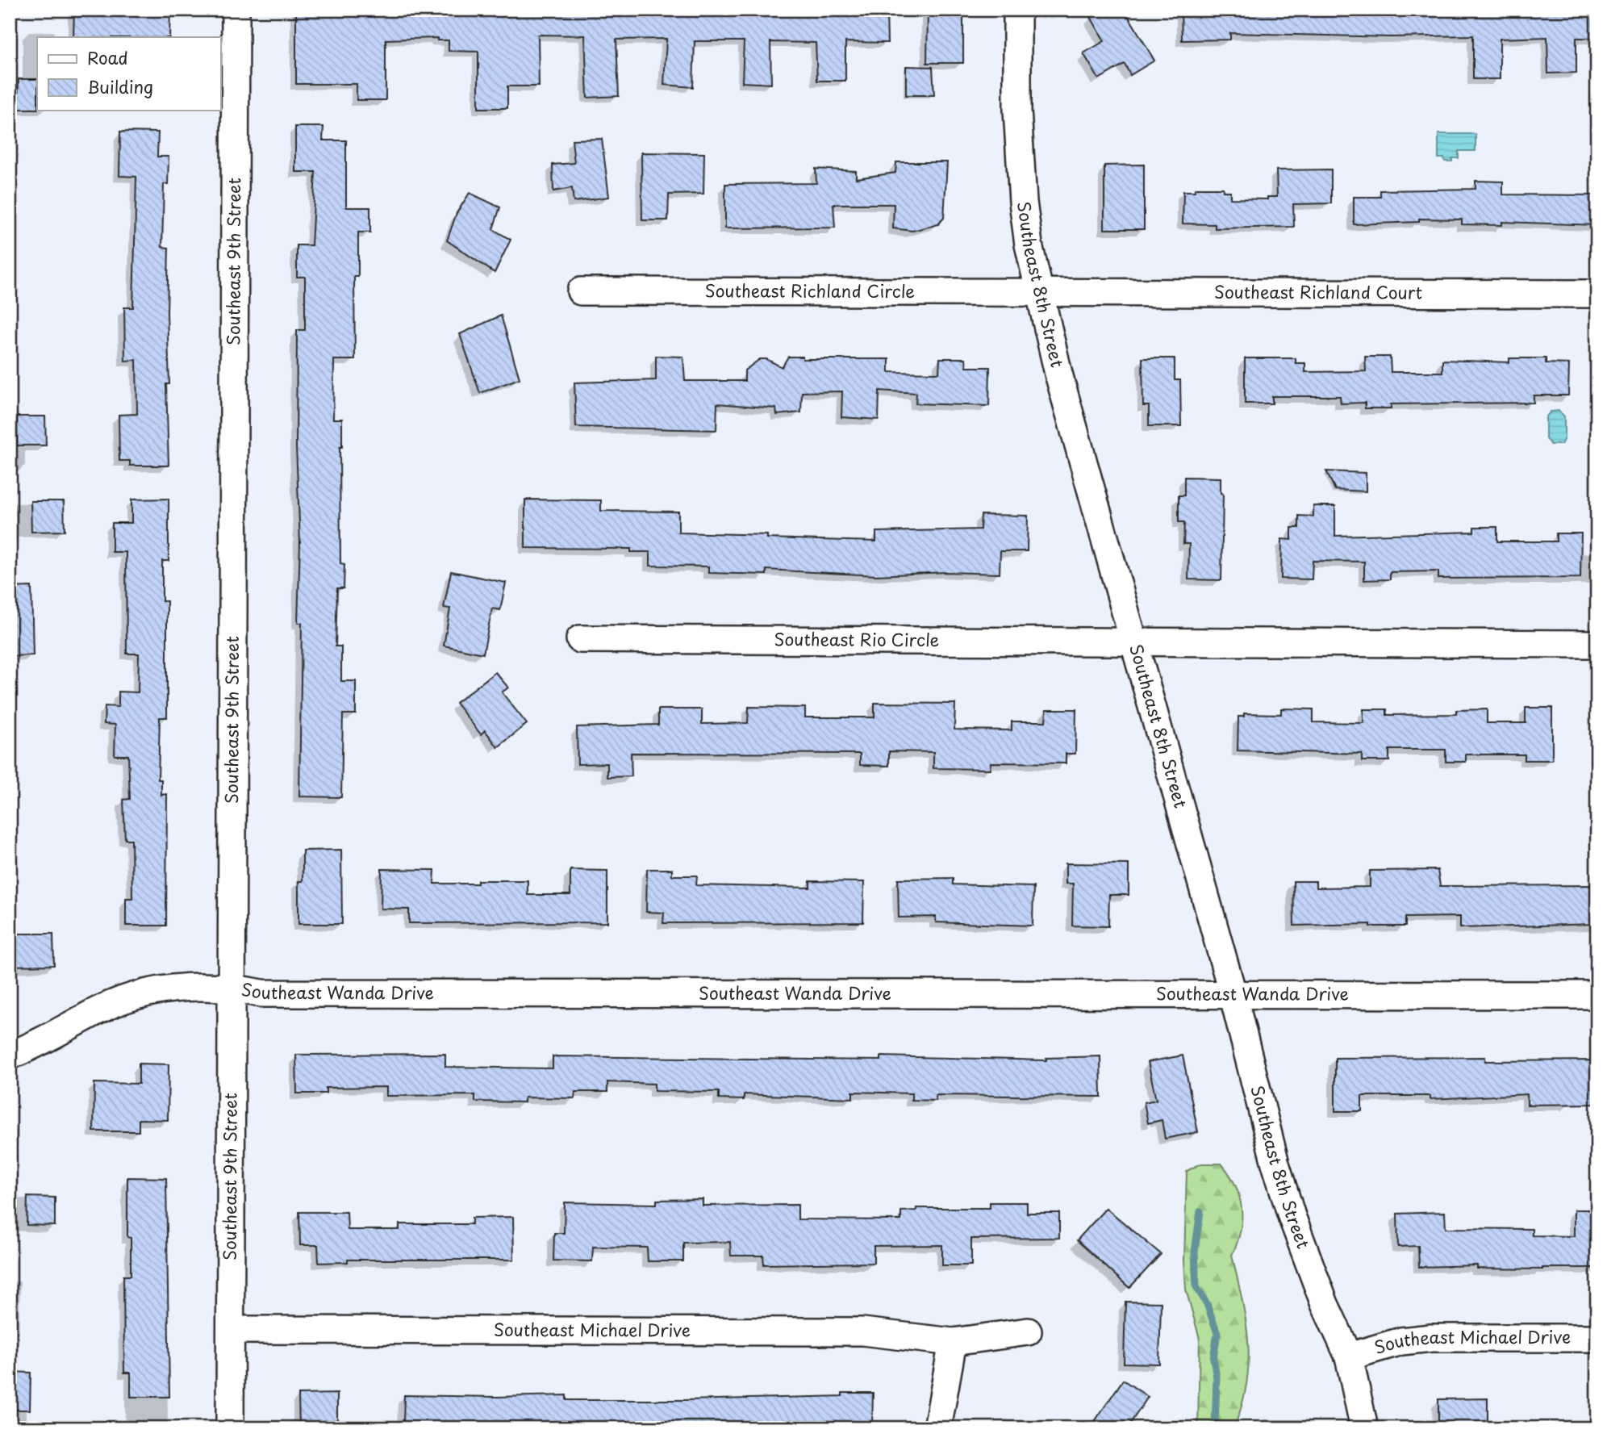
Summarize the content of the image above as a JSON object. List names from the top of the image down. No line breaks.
{"streets":{"street":["Southeast 9th Street","Southeast 8th Street","Southeast Richland Circle","Southeast Richland Court","Southeast Rio Circle","Southeast Wanda Drive","Southeast Michael Drive"]},"crossings":[["Southeast 9th Street","Southeast Wanda Drive"],["Southeast 9th Street","Southeast Michael Drive"],["Southeast 8th Street","Southeast Richland Circle"],["Southeast 8th Street","Southeast Richland Court"],["Southeast 8th Street","Southeast Rio Circle"],["Southeast 8th Street","Southeast Wanda Drive"],["Southeast 8th Street","Southeast Michael Drive"],["Southeast Richland Circle","Southeast Richland Court"]],"legend":["Road","Building"]}
